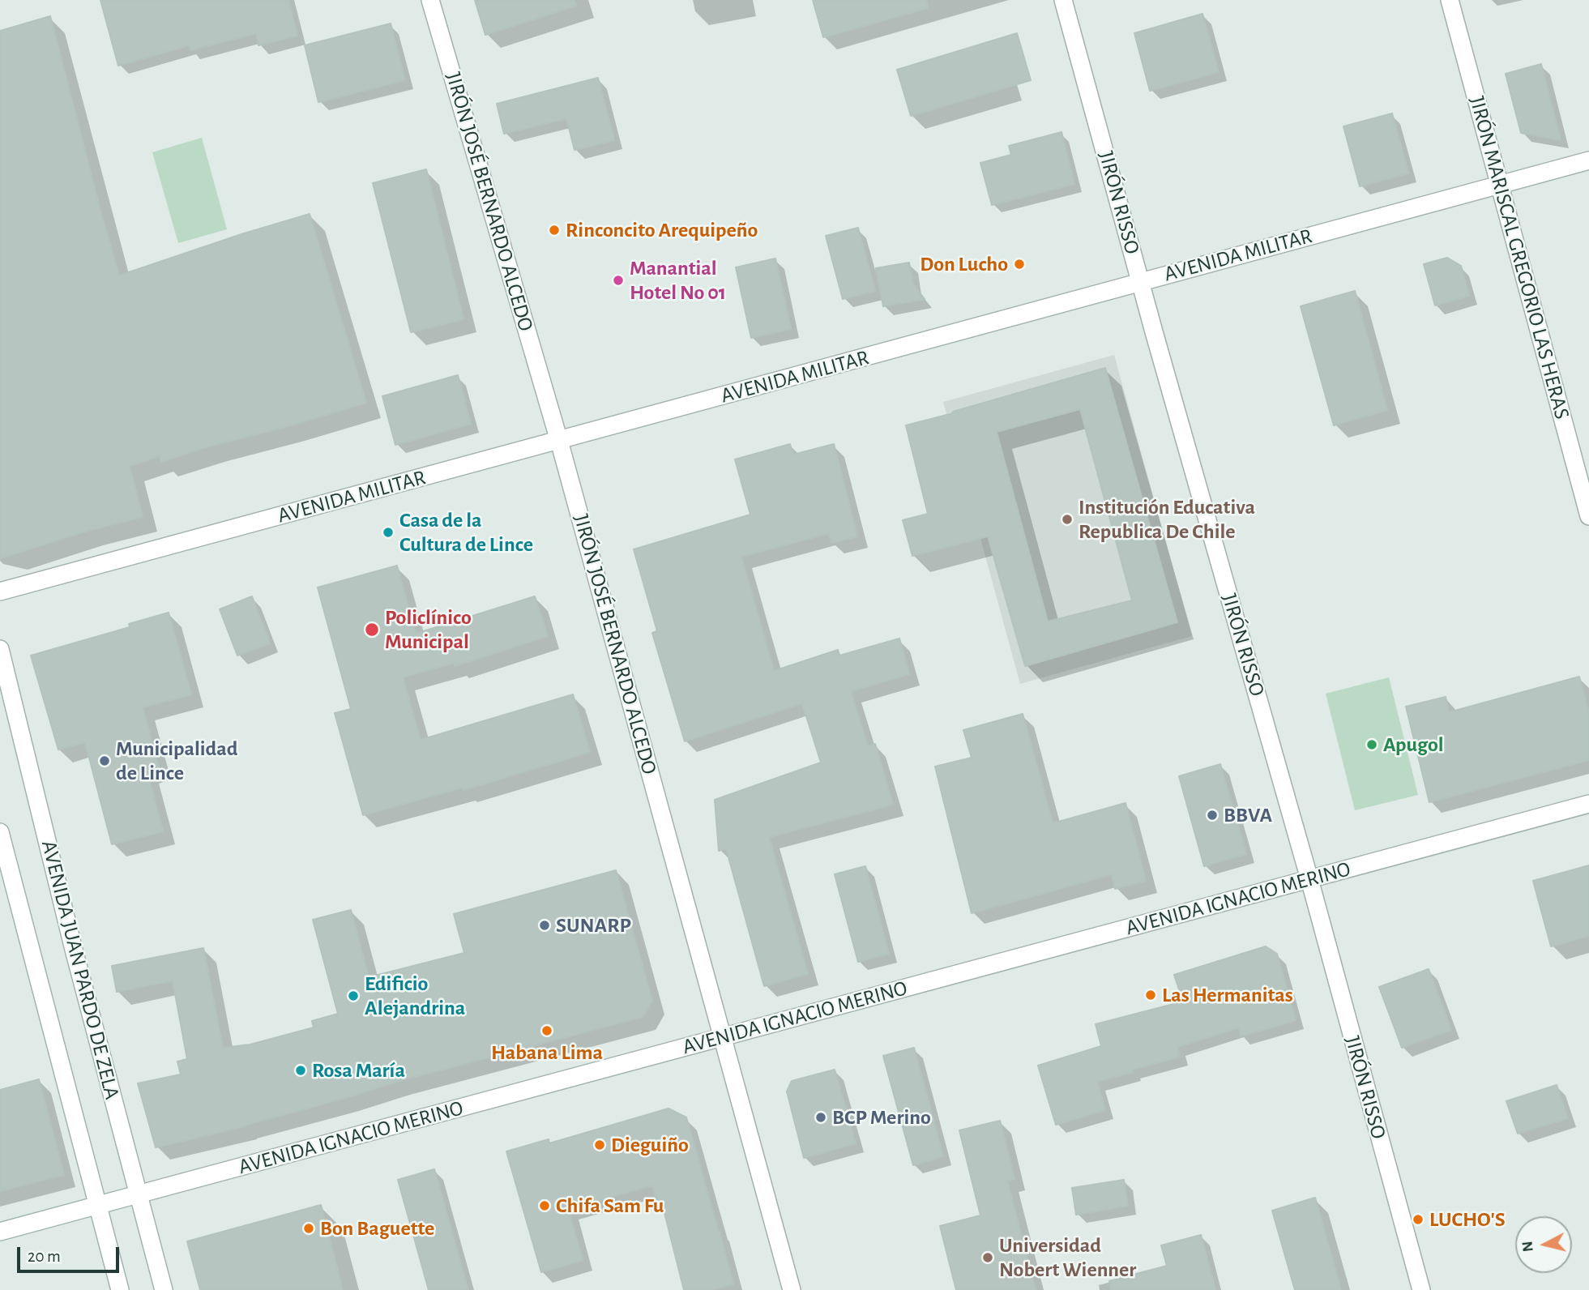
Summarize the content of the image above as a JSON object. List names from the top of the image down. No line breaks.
{"streets":{"street":["JIRÓN JOSÉ BERNARDO ALCEDO","JIRÓN RISSO","AVENIDA MILITAR","JIRÓN MARISCAL GREGORIO LAS HERAS","AVENIDA IGNACIO MERINO","AVENIDA JUAN PARDO DE ZELA"]},"crossings":[["JIRÓN JOSÉ BERNARDO ALCEDO","AVENIDA MILITAR"],["JIRÓN JOSÉ BERNARDO ALCEDO","AVENIDA IGNACIO MERINO"],["JIRÓN RISSO","AVENIDA MILITAR"],["JIRÓN RISSO","AVENIDA IGNACIO MERINO"],["AVENIDA MILITAR","JIRÓN MARISCAL GREGORIO LAS HERAS"],["AVENIDA IGNACIO MERINO","AVENIDA JUAN PARDO DE ZELA"]],"places":["Rinconcito Arequipeño","Don Lucho","Manantial Hotel No 01","Institución Educativa Republica De Chile","Casa de la Cultura de Lince","Policlínico Municipal","Apugol","Municipalidad de Lince","BBVA","SUNARP","Las Hermanitas","Edificio Alejandrina","Habana Lima","Rosa María","BCP Merino","Dieguiño","Chifa Sam Fu","LUCHO'S","Bon Baguette","Universidad Nobert Wienner"],"scale_bar":"20 m","north":"left"}
